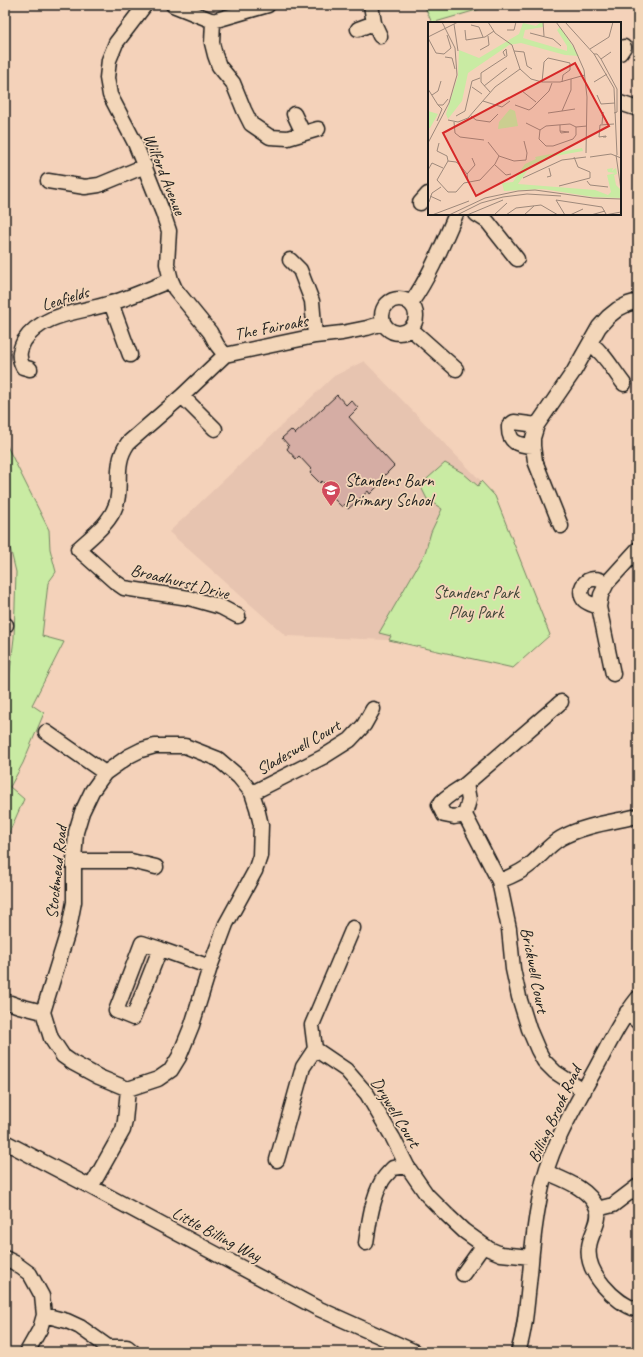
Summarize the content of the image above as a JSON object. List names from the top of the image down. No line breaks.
{"streets":{"street":["Wilford Avenue","Leafields","The Fairoaks","Broadhurst Drive","Sladeswell Court","Stockmead Road","Brickwell Court","Drywell Court","Billing Brook Road","Little Billing Way"]},"crossings":[["Wilford Avenue","Leafields"],["Wilford Avenue","The Fairoaks"],["The Fairoaks","Broadhurst Drive"],["Sladeswell Court","Stockmead Road"],["Brickwell Court","Billing Brook Road"],["Drywell Court","Billing Brook Road"]],"parks":["Standens Park Play Park"],"places":{"school or university":["Standens Barn Primary School"]}}
